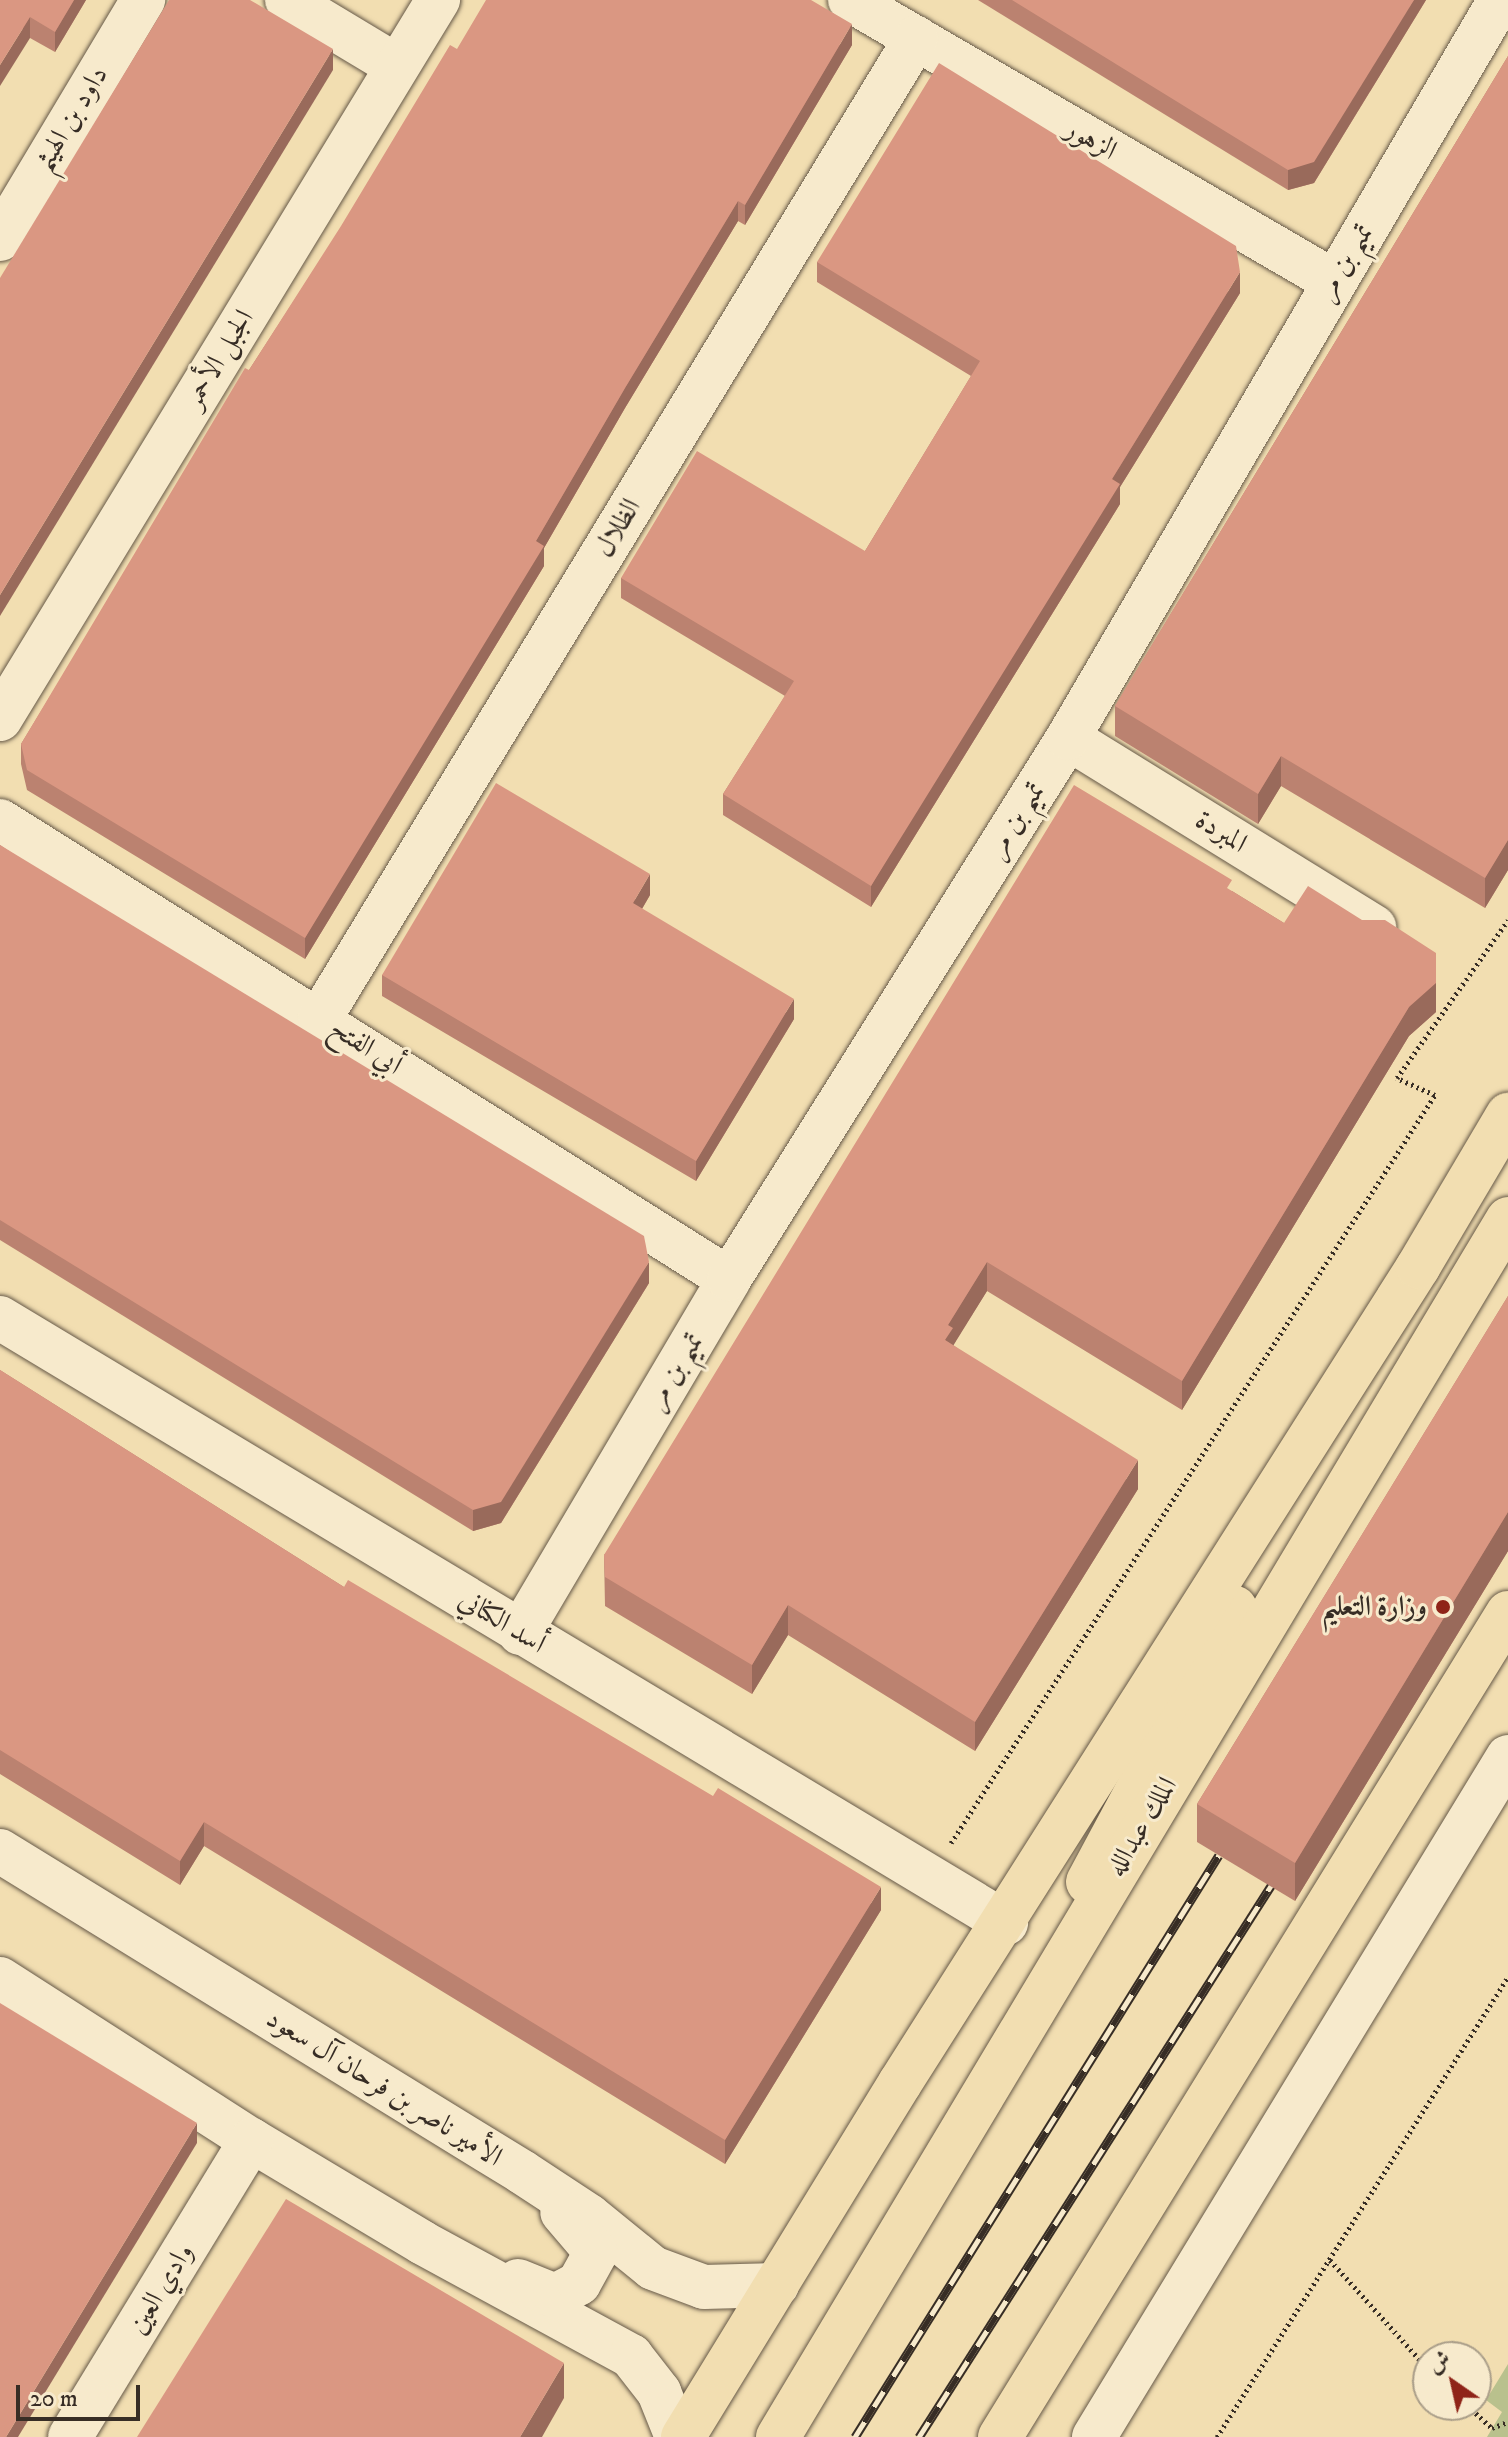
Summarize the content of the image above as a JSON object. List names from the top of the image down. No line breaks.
{"streets":{"main road":["الملك عبدالله"],"street":["داود بن الهيثم","الزهور","تميم بن مر","الجبل الأحمر","الظلال","المبردة","أبي الفتح","أسد الكناني","الأمير ناصر بن فرحان آل سعود","وادي العين"]},"crossings":[["الزهور","تميم بن مر"],["الزهور","الظلال"],["تميم بن مر","المبردة"],["تميم بن مر","أبي الفتح"],["تميم بن مر","أسد الكناني"],["الظلال","أبي الفتح"]],"places":["وزارة التعليم"],"scale_bar":"20 m","north":"top left"}
